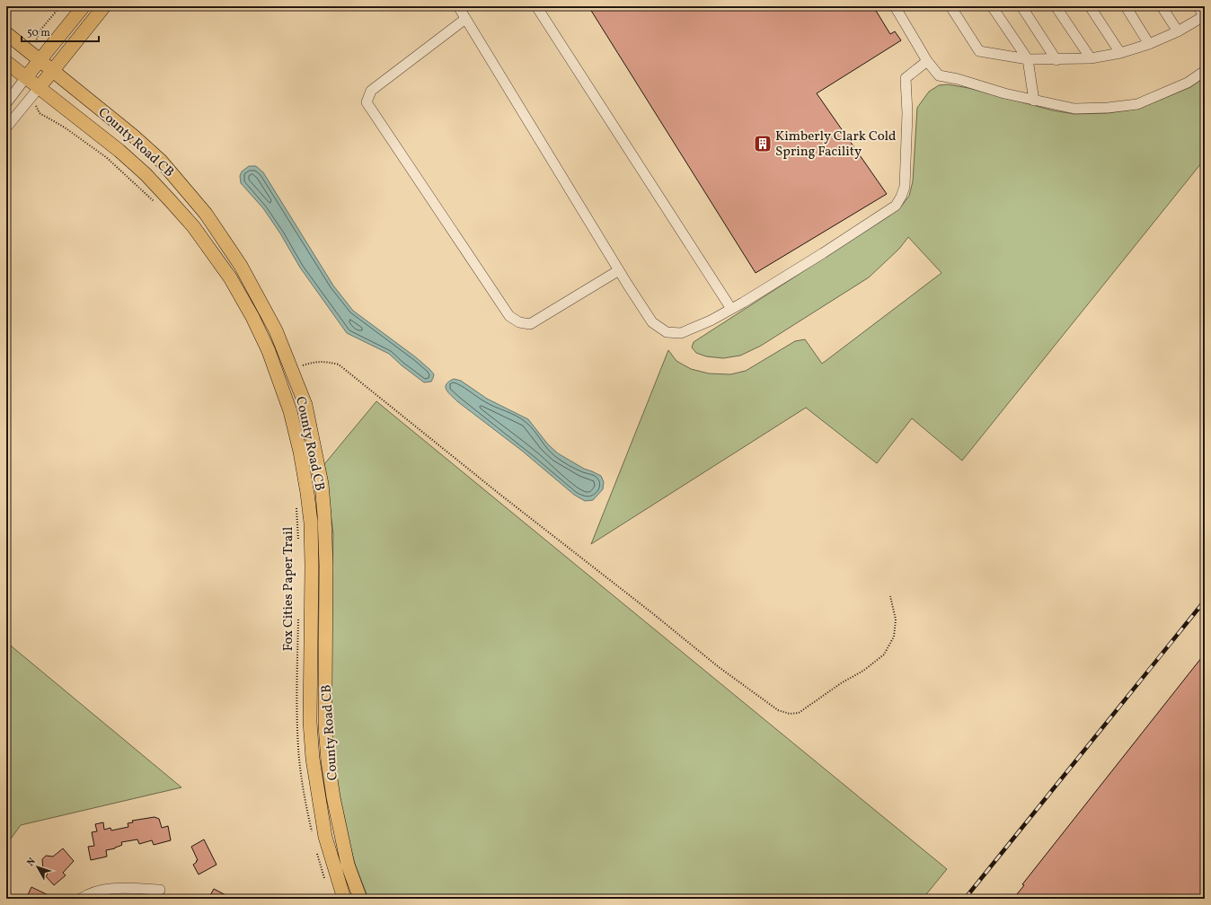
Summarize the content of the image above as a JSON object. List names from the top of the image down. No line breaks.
{"streets":{"main road":["County Road CB"],"path":["Fox Cities Paper Trail"]},"places":{"building":["Kimberly Clark Cold Spring Facility"]},"scale_bar":"50 m","north":"top left"}
